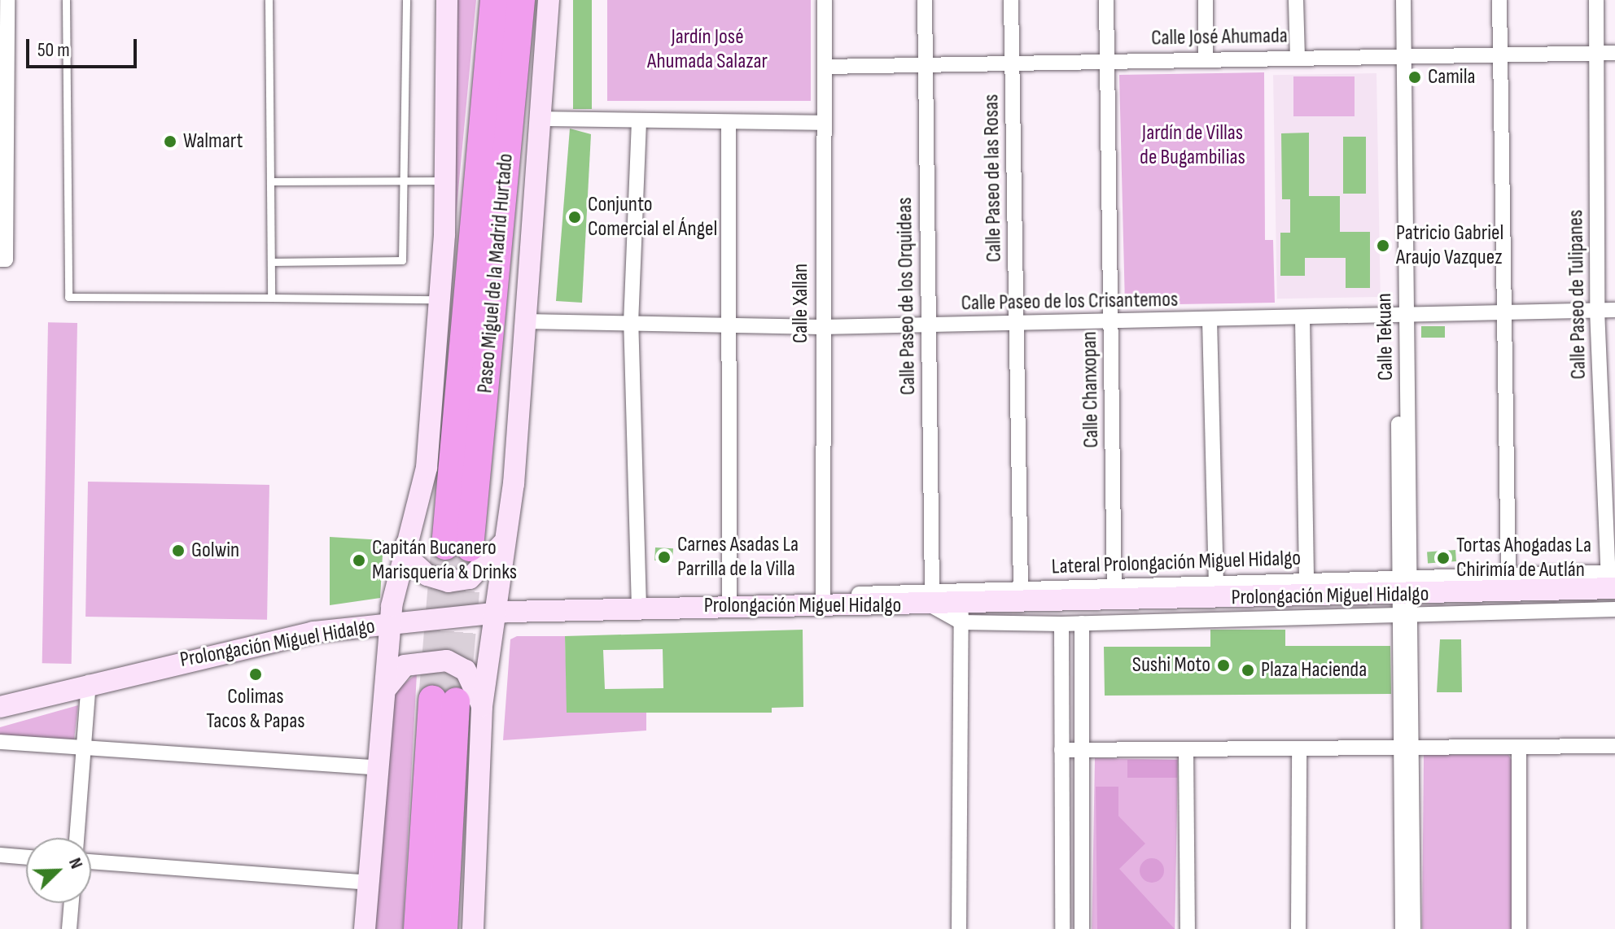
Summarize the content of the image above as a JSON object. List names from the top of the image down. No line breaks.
{"streets":{"highway":["Paseo Miguel de la Madrid Hurtado"],"street":["Calle José Ahumada","Calle Paseo de las Rosas","Calle Paseo de Tulipanes","Calle Paseo de los Orquideas","Calle Paseo de los Crisantemos","Calle Xallan","Calle Tekuan","Calle Chanxopan","Lateral Prolongación Miguel Hidalgo","Prolongación Miguel Hidalgo"]},"crossings":[["Calle José Ahumada","Calle Paseo de las Rosas"],["Calle José Ahumada","Calle Paseo de Tulipanes"],["Calle José Ahumada","Calle Paseo de los Orquideas"],["Calle José Ahumada","Calle Xallan"],["Calle José Ahumada","Calle Tekuan"],["Calle José Ahumada","Calle Chanxopan"],["Calle Paseo de las Rosas","Calle Paseo de los Crisantemos"],["Calle Paseo de las Rosas","Lateral Prolongación Miguel Hidalgo"],["Calle Paseo de Tulipanes","Calle Paseo de los Crisantemos"],["Calle Paseo de Tulipanes","Lateral Prolongación Miguel Hidalgo"],["Calle Paseo de Tulipanes","Prolongación Miguel Hidalgo"],["Calle Paseo de los Orquideas","Calle Paseo de los Crisantemos"],["Calle Paseo de los Orquideas","Lateral Prolongación Miguel Hidalgo"],["Calle Paseo de los Orquideas","Prolongación Miguel Hidalgo"],["Calle Paseo de los Crisantemos","Calle Xallan"],["Calle Paseo de los Crisantemos","Calle Tekuan"],["Calle Paseo de los Crisantemos","Calle Chanxopan"],["Calle Xallan","Prolongación Miguel Hidalgo"],["Calle Tekuan","Lateral Prolongación Miguel Hidalgo"],["Calle Tekuan","Prolongación Miguel Hidalgo"],["Calle Chanxopan","Lateral Prolongación Miguel Hidalgo"],["Calle Chanxopan","Prolongación Miguel Hidalgo"],["Lateral Prolongación Miguel Hidalgo","Prolongación Miguel Hidalgo"]],"parks":["Jardín José Ahumada Salazar","Jardín de Villas de Bugambilias"],"places":["Camila","Walmart","Conjunto Comercial el Ángel","Patricio Gabriel Araujo Vazquez","Golwin","Carnes Asadas La Parrilla de la Villa","Tortas Ahogadas La Chirimía de Autlán","Capitán Bucanero Marisquería & Drinks","Sushi Moto","Plaza Hacienda","Colimas Tacos & Papas"],"scale_bar":"50 m","north":"top right"}
